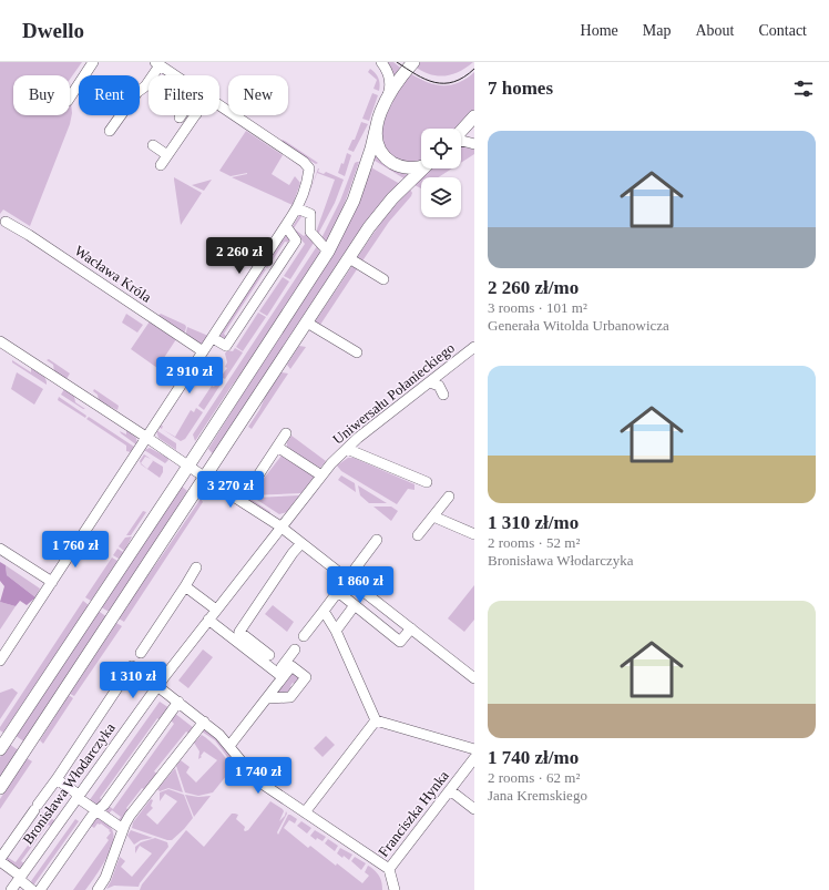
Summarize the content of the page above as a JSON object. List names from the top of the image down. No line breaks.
{"streets":{"street":["Wacława Króla","Uniwersału Połanieckiego","Bronisława Włodarczyka","Franciszka Hynka"]},"crossings":[["Uniwersału Połanieckiego","Bronisława Włodarczyka"]],"page":{"header":"Dwello","nav":["Home","Map","About","Contact"],"heading":"7 homes","chip":["Buy","Rent","Filters","New"],"list":[{"name":"2 260 zł/mo","note":"3 rooms · 101 m² · Generała Witolda Urbanowicza"},{"name":"1 310 zł/mo","note":"2 rooms · 52 m² · Bronisława Włodarczyka"},{"name":"1 740 zł/mo","note":"2 rooms · 62 m² · Jana Kremskiego"}],"price":["2 260 zł","2 910 zł","3 270 zł","1 760 zł","1 860 zł","1 310 zł","1 740 zł"]}}
